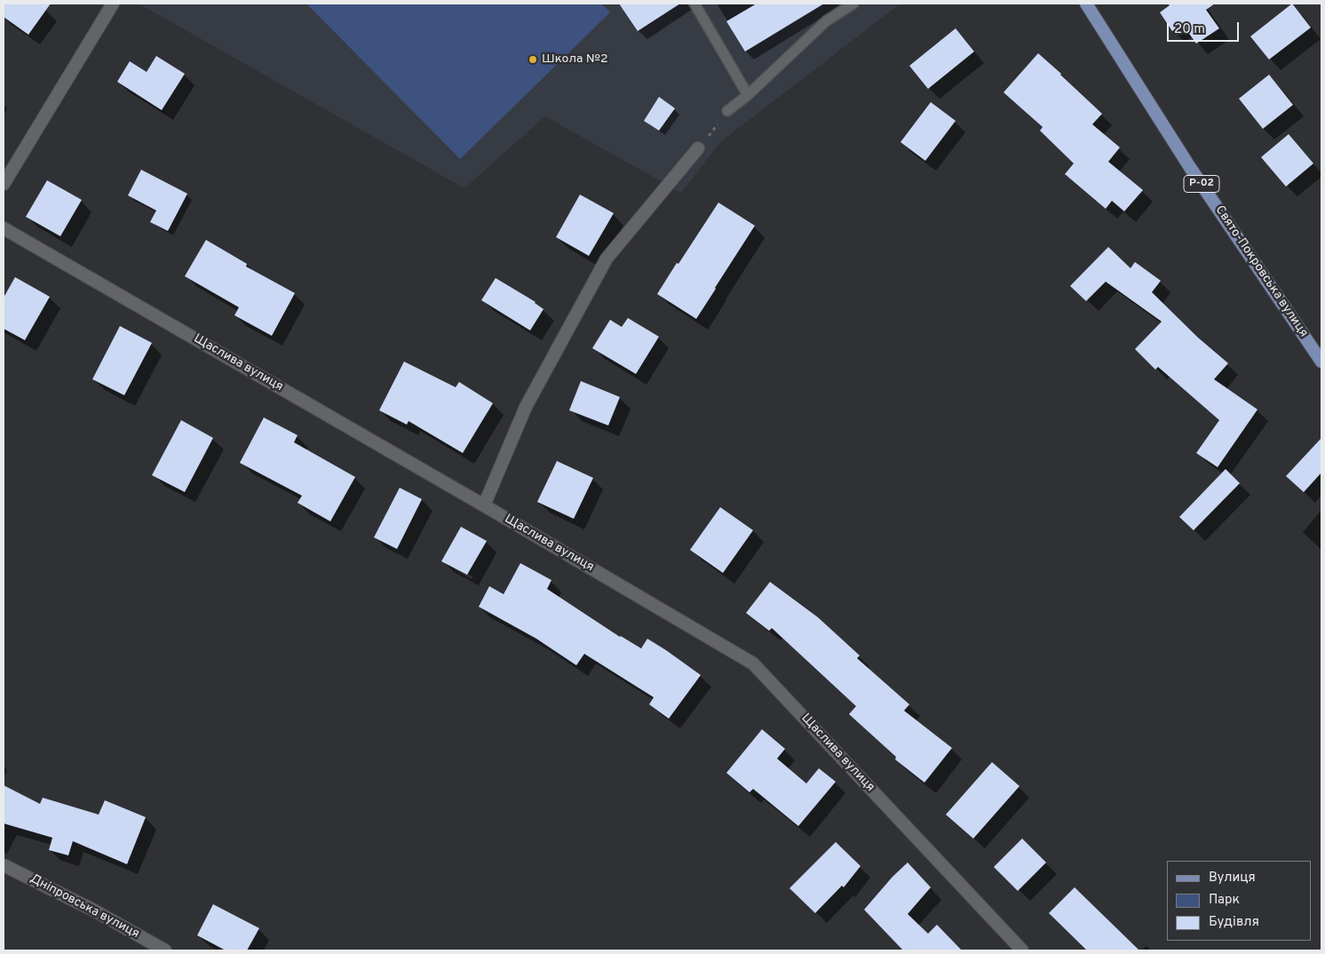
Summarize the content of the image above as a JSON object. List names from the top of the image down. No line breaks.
{"streets":{"main road":["Р-02","Свято-Покровська вулиця"],"street":["Щаслива вулиця","Дніпровська вулиця"]},"places":["Школа №2"],"legend":["Вулиця","Парк","Будівля"],"scale_bar":"20 m"}
